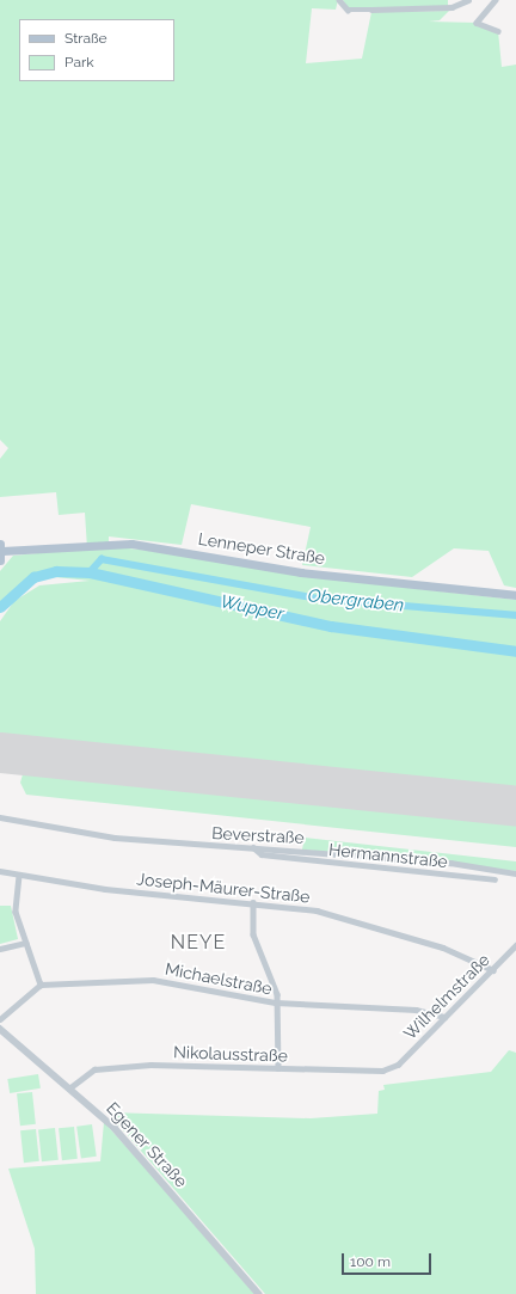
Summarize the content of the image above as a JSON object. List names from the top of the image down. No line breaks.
{"streets":{"main road":["Lenneper Straße"],"street":["Beverstraße","Hermannstraße","Joseph-Mäurer-Straße","Michaelstraße","Wilhelmstraße","Nikolausstraße","Egener Straße"]},"crossings":[["Beverstraße","Hermannstraße"],["Joseph-Mäurer-Straße","Wilhelmstraße"],["Michaelstraße","Wilhelmstraße"],["Wilhelmstraße","Nikolausstraße"],["Nikolausstraße","Egener Straße"]],"districts":["NEYE"],"water":["Obergraben","Wupper"],"legend":["Straße","Park"],"scale_bar":"100 m"}
